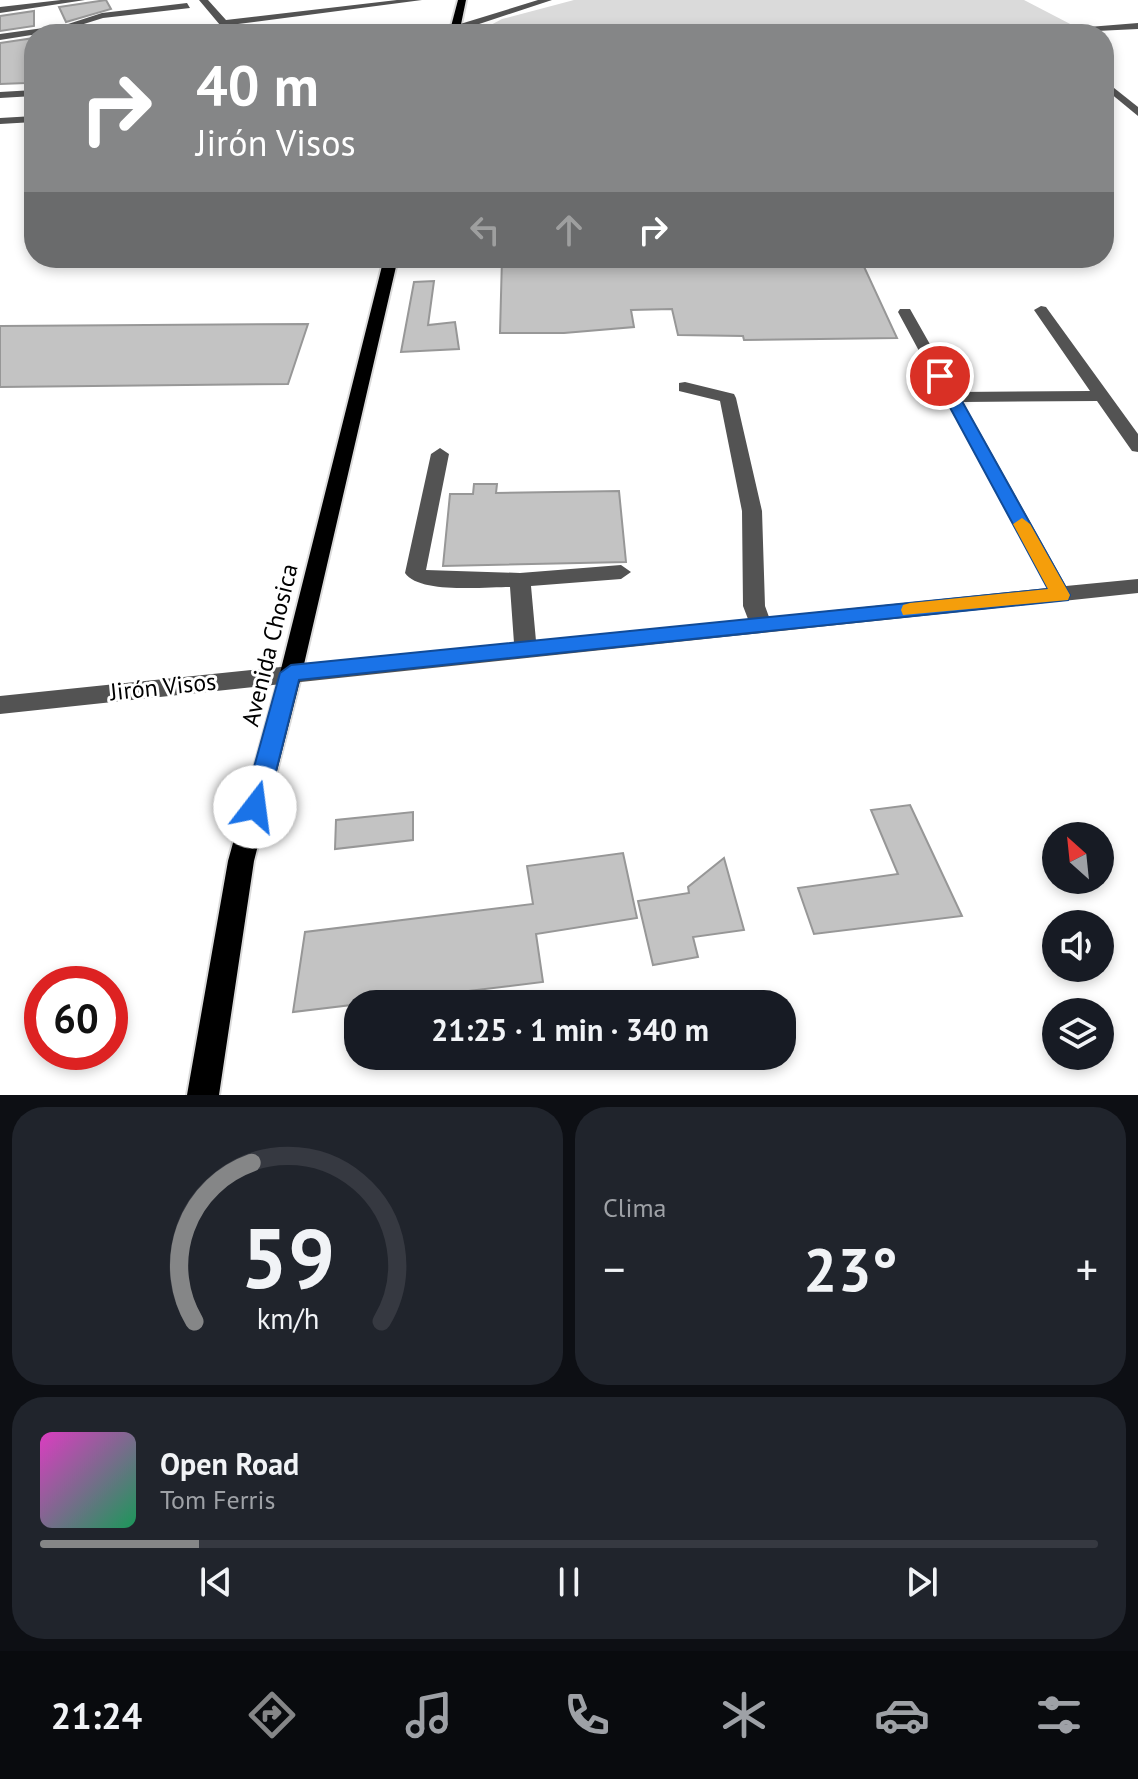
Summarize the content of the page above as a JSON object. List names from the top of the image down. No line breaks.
{"streets":{"main road":["Avenida Chosica"],"street":["Jirón Visos"]},"crossings":[["Avenida Chosica","Jirón Visos"]],"north":"top left","page":{"turn":["40 m","Jirón Visos"],"limit":"60","trip":"21:25 · 1 min · 340 m","tile":"Clima","heat":["−","23°","+"],"song":["Open Road","Tom Ferris"],"tabs":"21:24","gauge":["59","km/h"]}}
